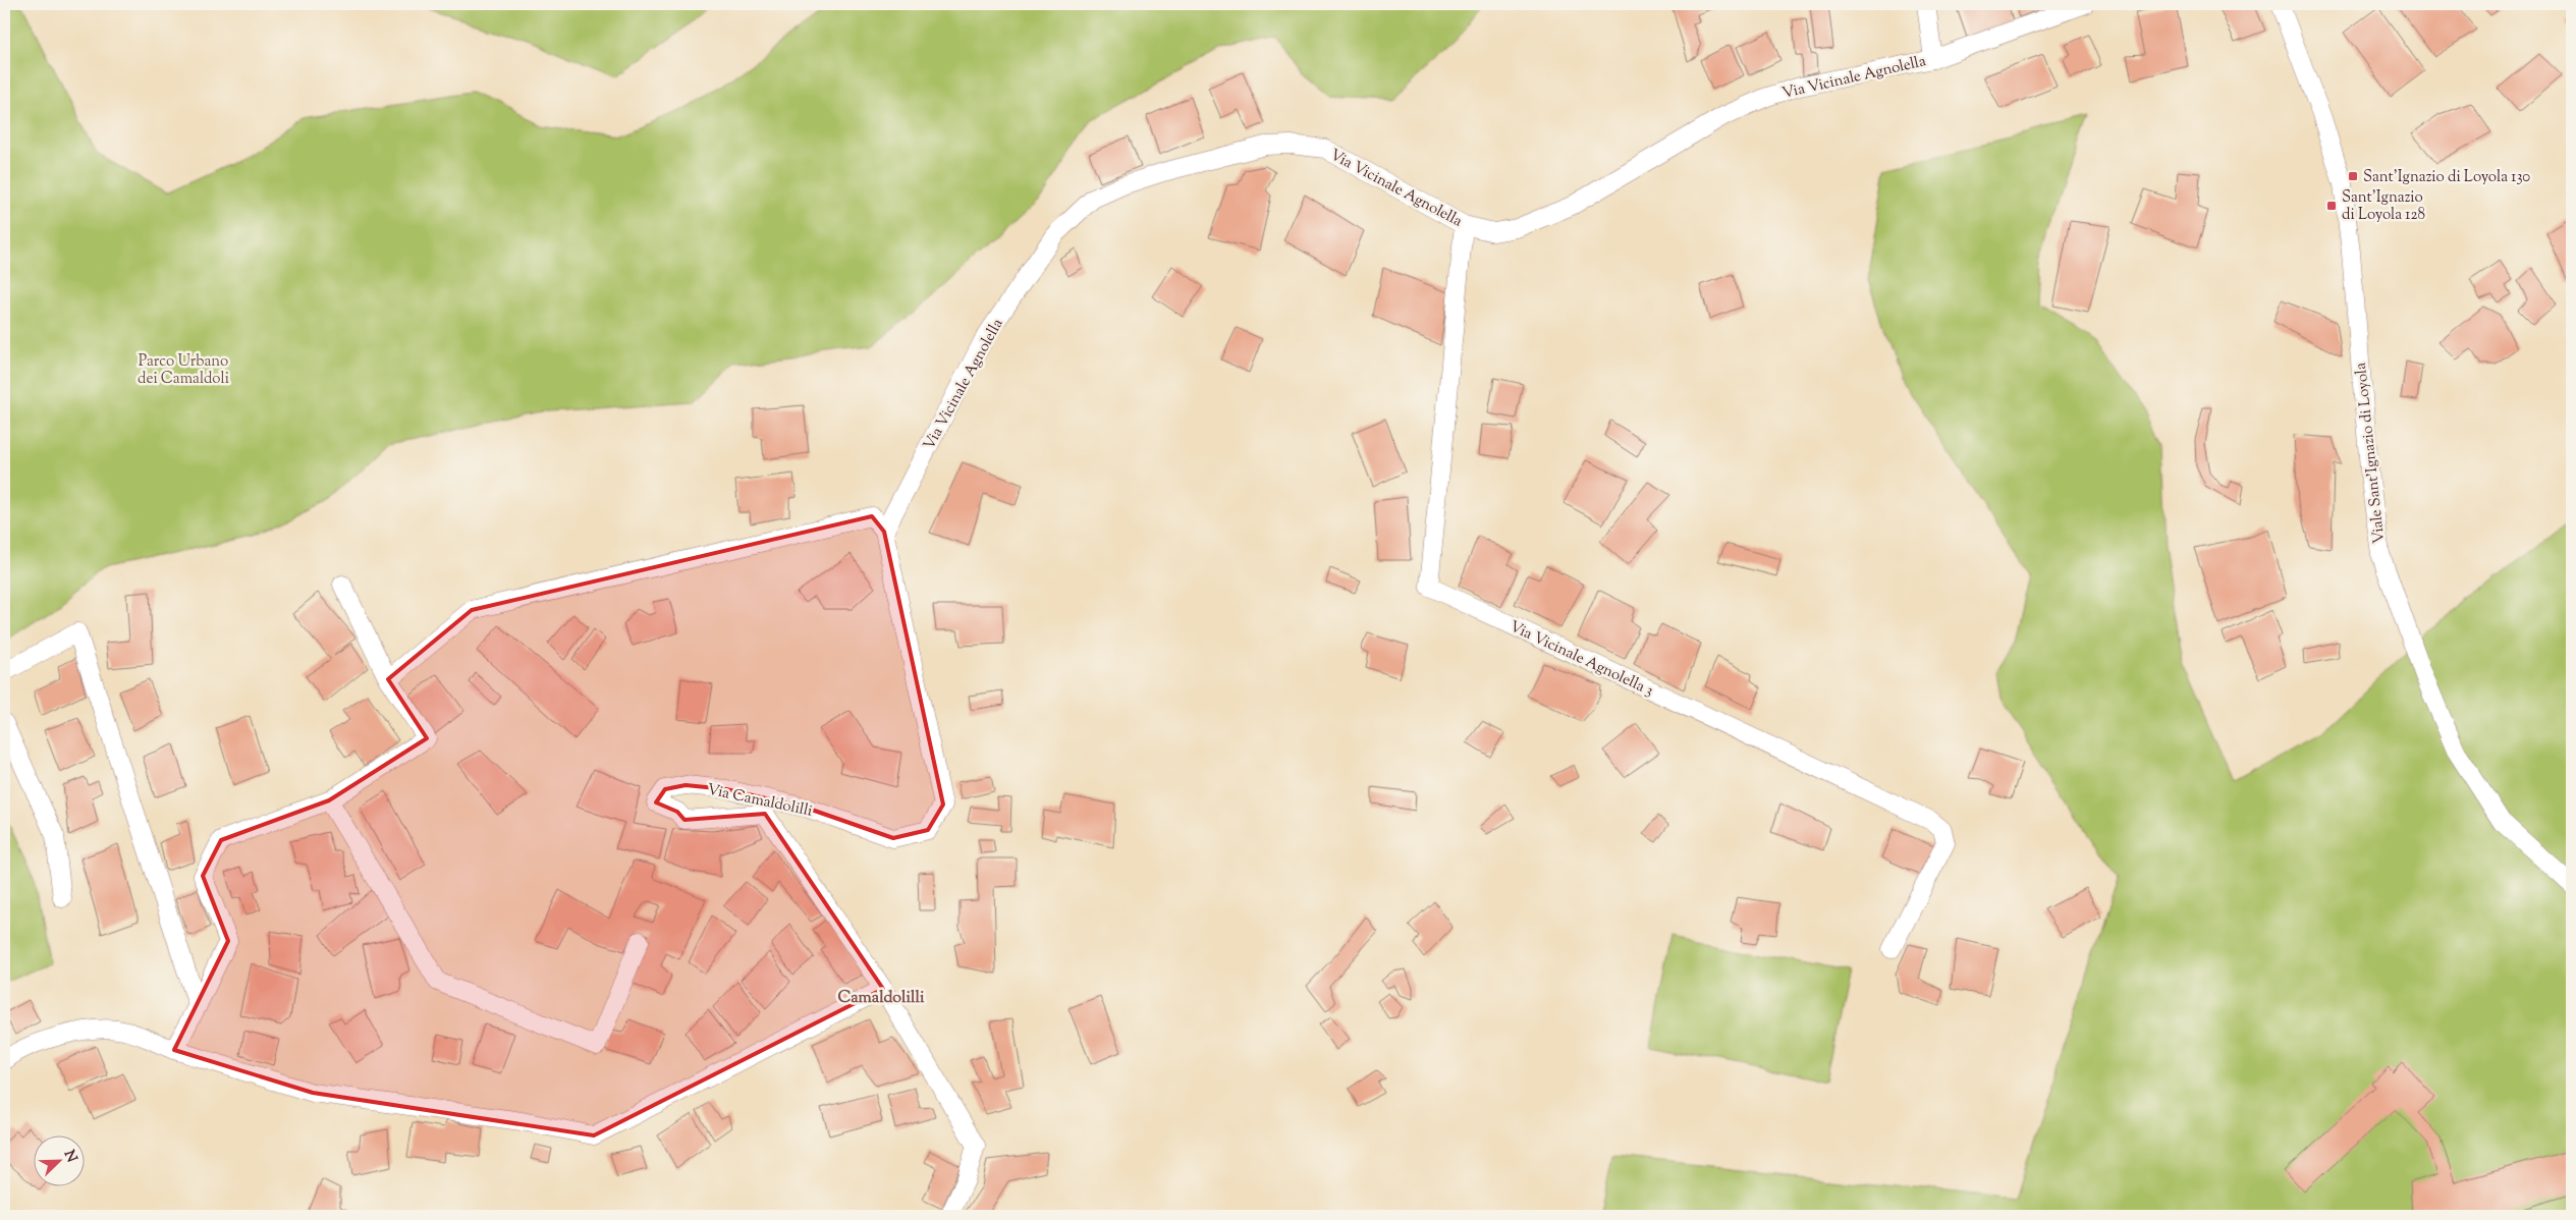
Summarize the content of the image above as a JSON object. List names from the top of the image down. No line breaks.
{"streets":{"street":["Via Vicinale Agnolella","Viale Sant'Ignazio di Loyola","Via Vicinale Agnolella 3","Via Camaldolilli"]},"crossings":[["Via Vicinale Agnolella","Via Vicinale Agnolella 3"],["Via Vicinale Agnolella","Via Camaldolilli"]],"districts":["Camaldolilli"],"parks":["Parco Urbano dei Camaldoli"],"places":{"transit":["Sant'Ignazio di Loyola 130","Sant'Ignazio di Loyola 128"]},"north":"top right"}
